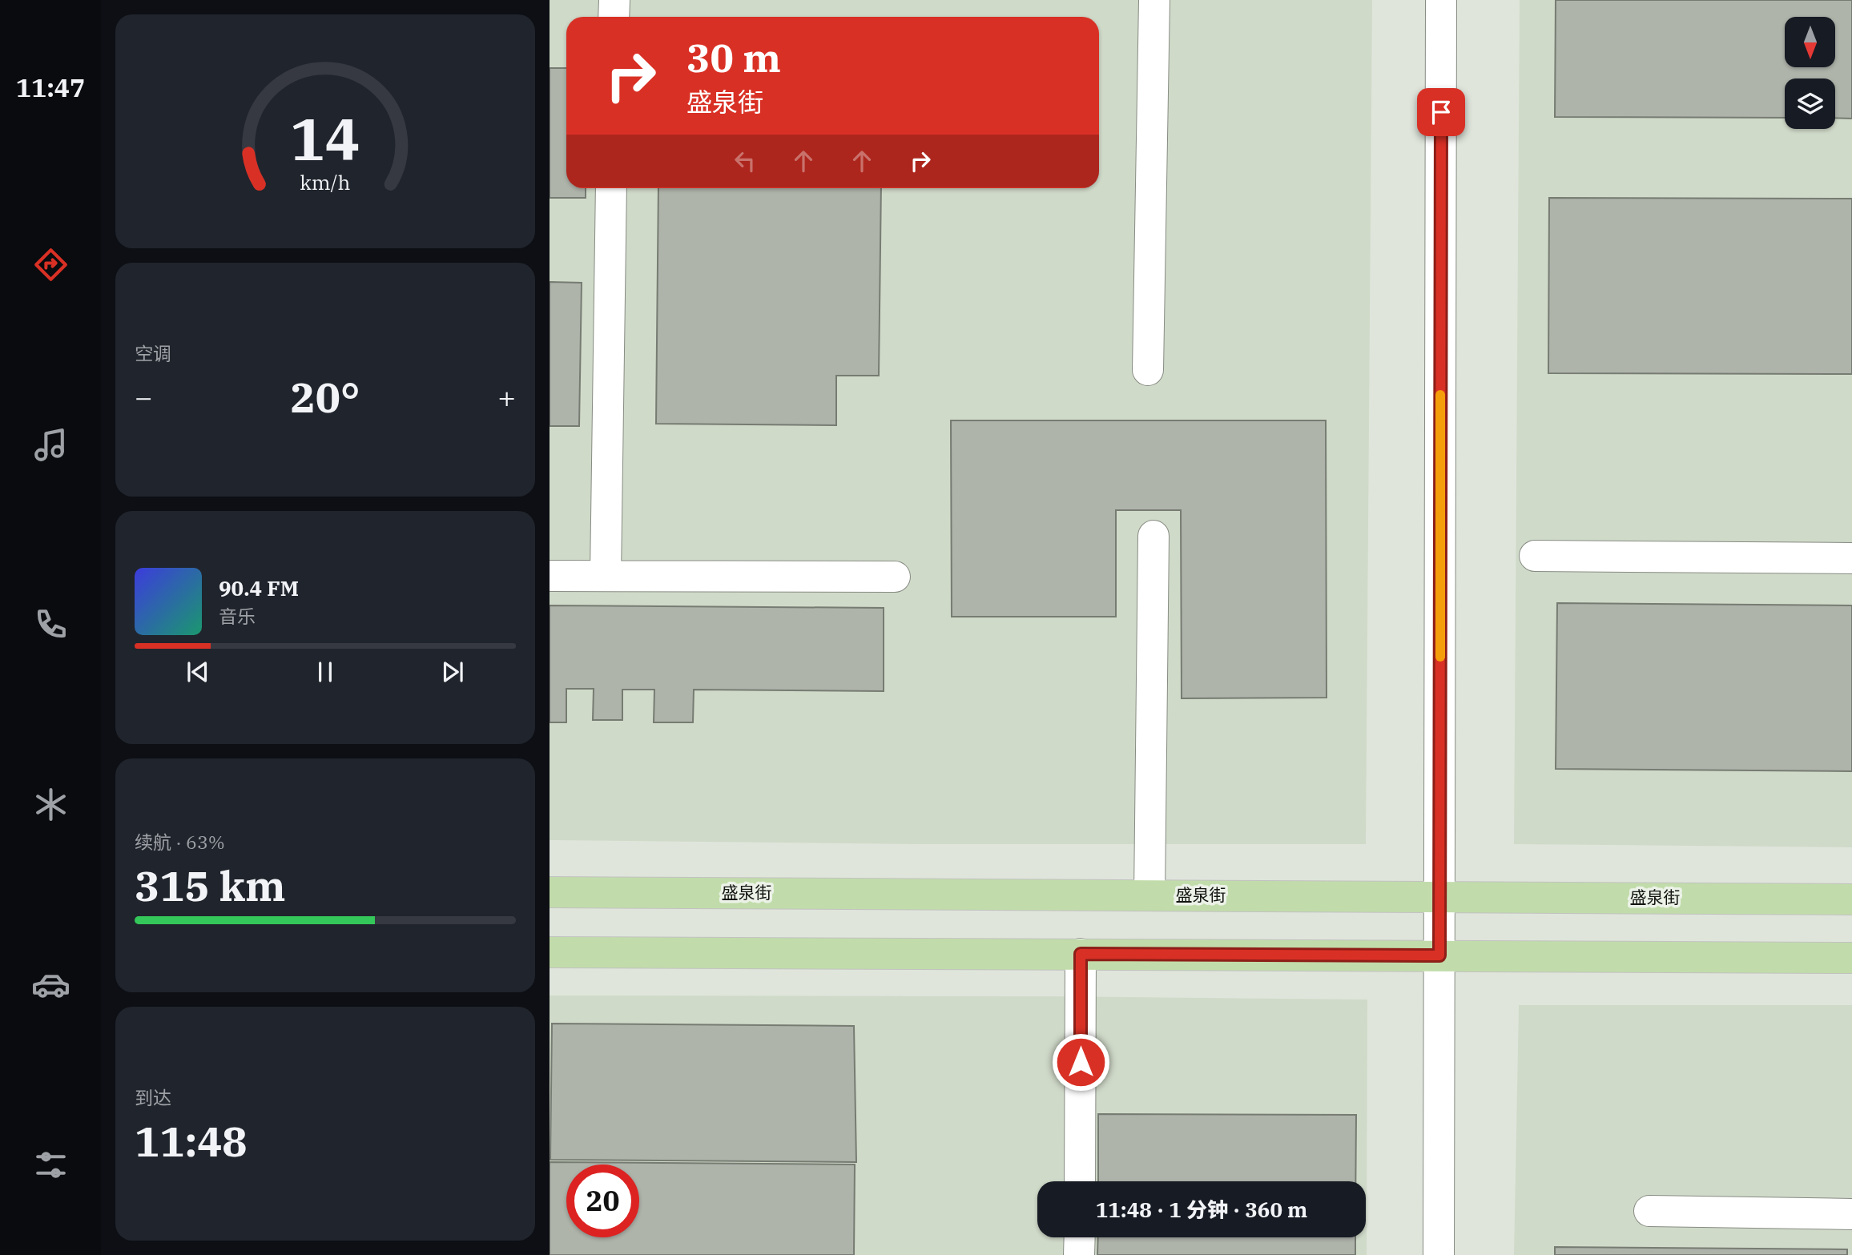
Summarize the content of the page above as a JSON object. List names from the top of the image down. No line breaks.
{"streets":{"main road":["盛泉街"]},"north":"bottom","page":{"tabs":"11:47","turn":["30 m","盛泉街"],"tile":["空调",["续航 · 63%","315 km"],["到达","11:48"]],"heat":["−","20°","+"],"song":["90.4 FM","音乐"],"limit":"20","trip":"11:48 · 1 分钟 · 360 m","gauge":["14","km/h"]}}
